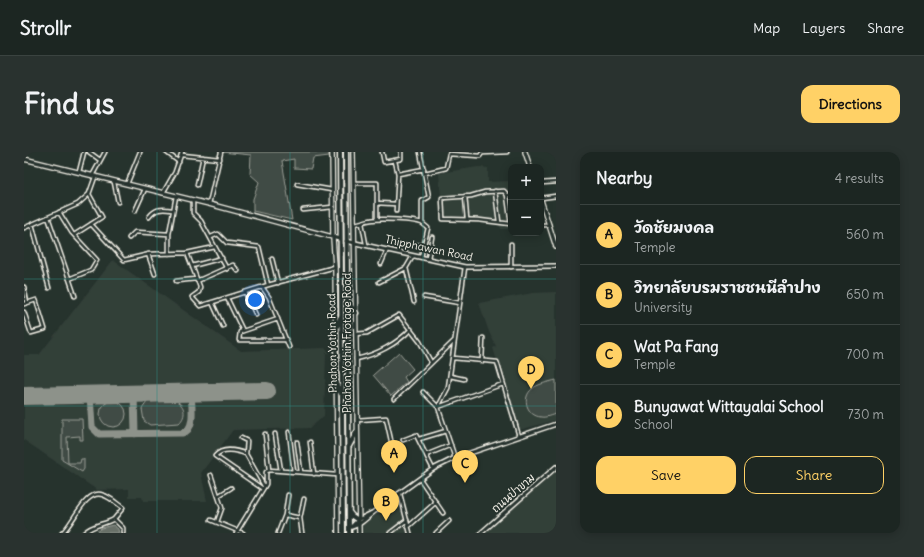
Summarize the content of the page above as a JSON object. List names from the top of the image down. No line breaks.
{"streets":{"highway":["Phahon Yothin Road"],"main road":["Phahon Yothin Frotage Road"],"street":["Thipphawan Road","ถนนป่าขาม"]},"crossings":[["Thipphawan Road","Phahon Yothin Road"],["Thipphawan Road","Phahon Yothin Frotage Road"]],"page":{"header":"Strollr","nav":["Map","Layers","Share"],"buttons":["Directions",["Save","Share"]],"title":"Find us","heading":["Nearby","4 results"],"map_buttons":["+","−"],"list":[{"mark":"A","name":"วัดชัยมงคล","note":"Temple","value":"560 m"},{"mark":"B","name":"วิทยาลัยบรมราชชนนีลำปาง","note":"University","value":"650 m"},{"mark":"C","name":"Wat Pa Fang","note":"Temple","value":"700 m"},{"mark":"D","name":"Bunyawat Wittayalai School","note":"School","value":"730 m"}],"pins":["D","A","C","B"]}}
